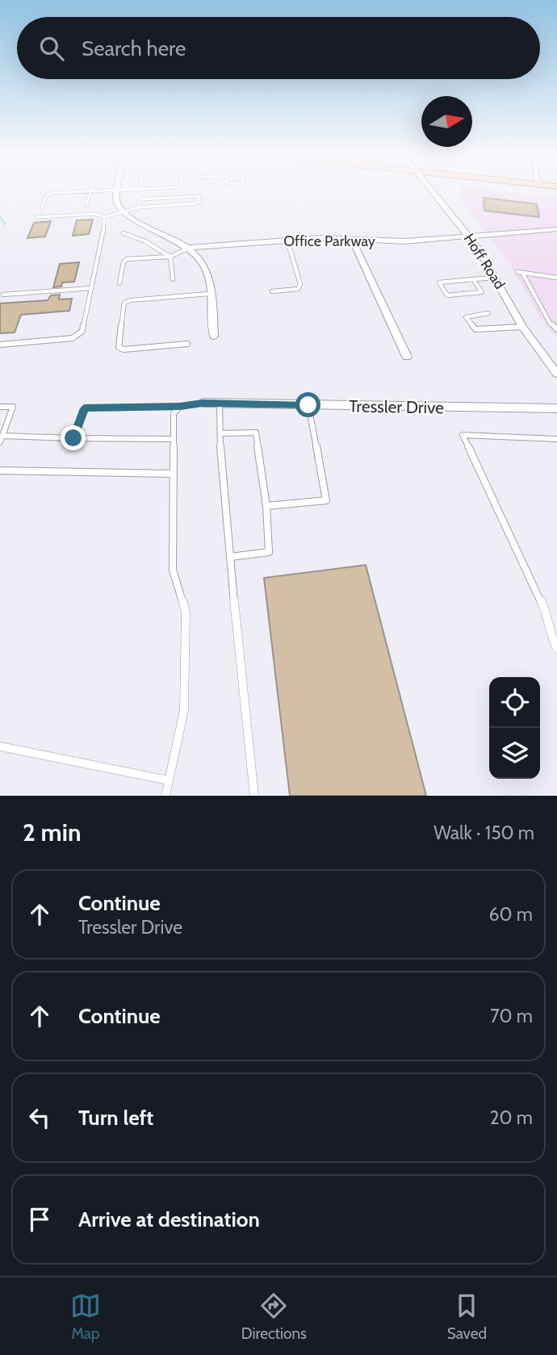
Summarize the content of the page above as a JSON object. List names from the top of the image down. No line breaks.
{"streets":{"street":["Office Parkway","Hoff Road","Tressler Drive"]},"crossings":[["Office Parkway","Hoff Road"]],"north":"right","page":{"search":"Search here","heading":["2 min","Walk · 150 m"],"list":[["Continue","Tressler Drive","60 m"],["Continue","70 m"],["Turn left","20 m"],"Arrive at destination"],"nav":["Map","Directions","Saved"]}}
